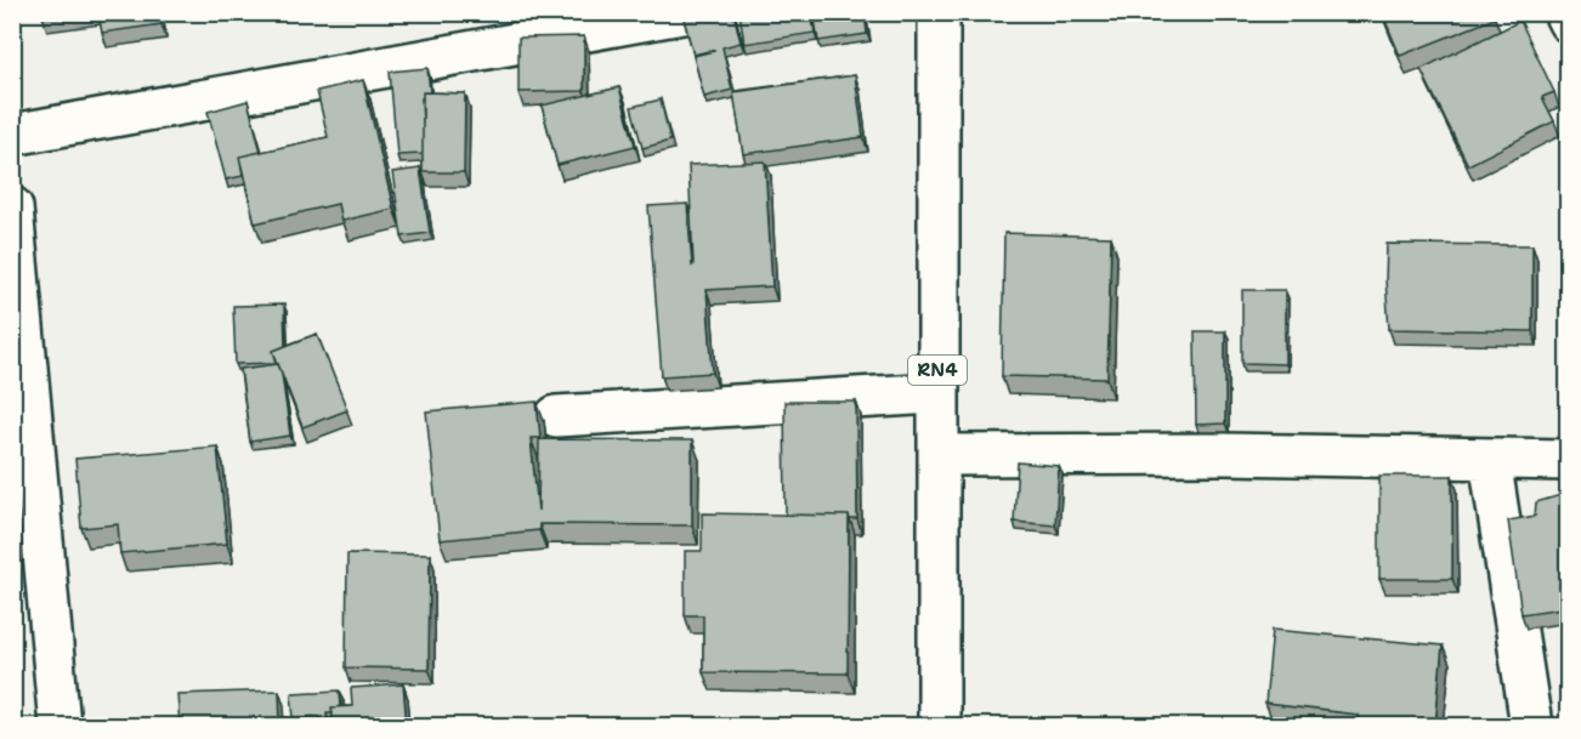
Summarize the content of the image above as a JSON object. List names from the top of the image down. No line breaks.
{"streets":{"main road":["RN4"]}}
